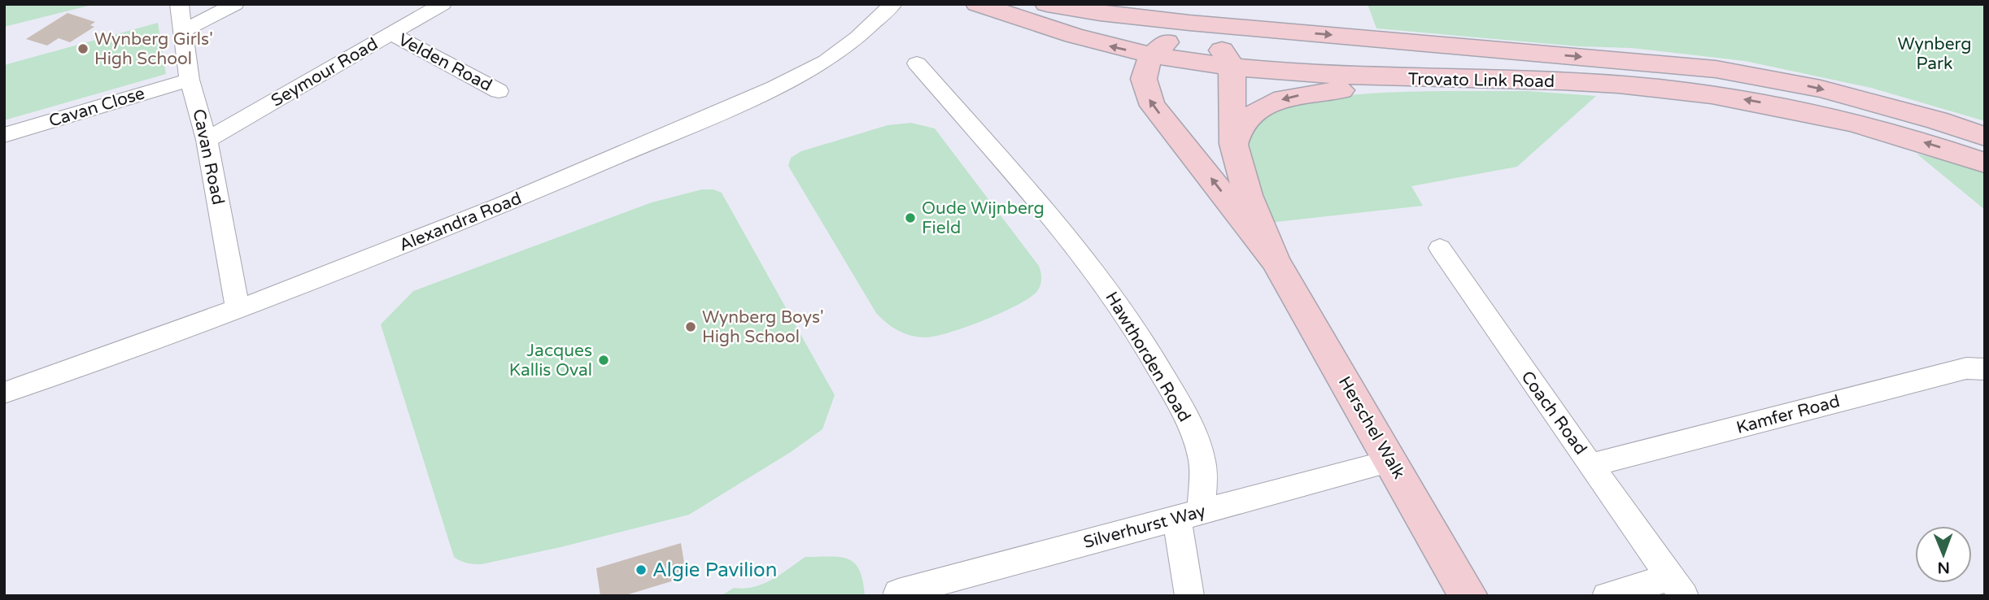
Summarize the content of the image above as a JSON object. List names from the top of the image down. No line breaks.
{"streets":{"main road":["Trovato Link Road","Herschel Walk"],"street":["Velden Road","Seymour Road","Cavan Close","Cavan Road","Alexandra Road","Hawthorden Road","Coach Road","Kamfer Road","Silverhurst Way"]},"crossings":[["Velden Road","Seymour Road"],["Seymour Road","Cavan Road"],["Trovato Link Road","Herschel Walk"],["Cavan Close","Cavan Road"],["Cavan Road","Alexandra Road"],["Hawthorden Road","Silverhurst Way"],["Coach Road","Kamfer Road"],["Herschel Walk","Silverhurst Way"]],"parks":["Wynberg Park"],"places":["Wynberg Girls' High School","Oude Wijnberg Field","Wynberg Boys' High School","Jacques Kallis Oval","Algie Pavilion"],"north":"bottom"}
